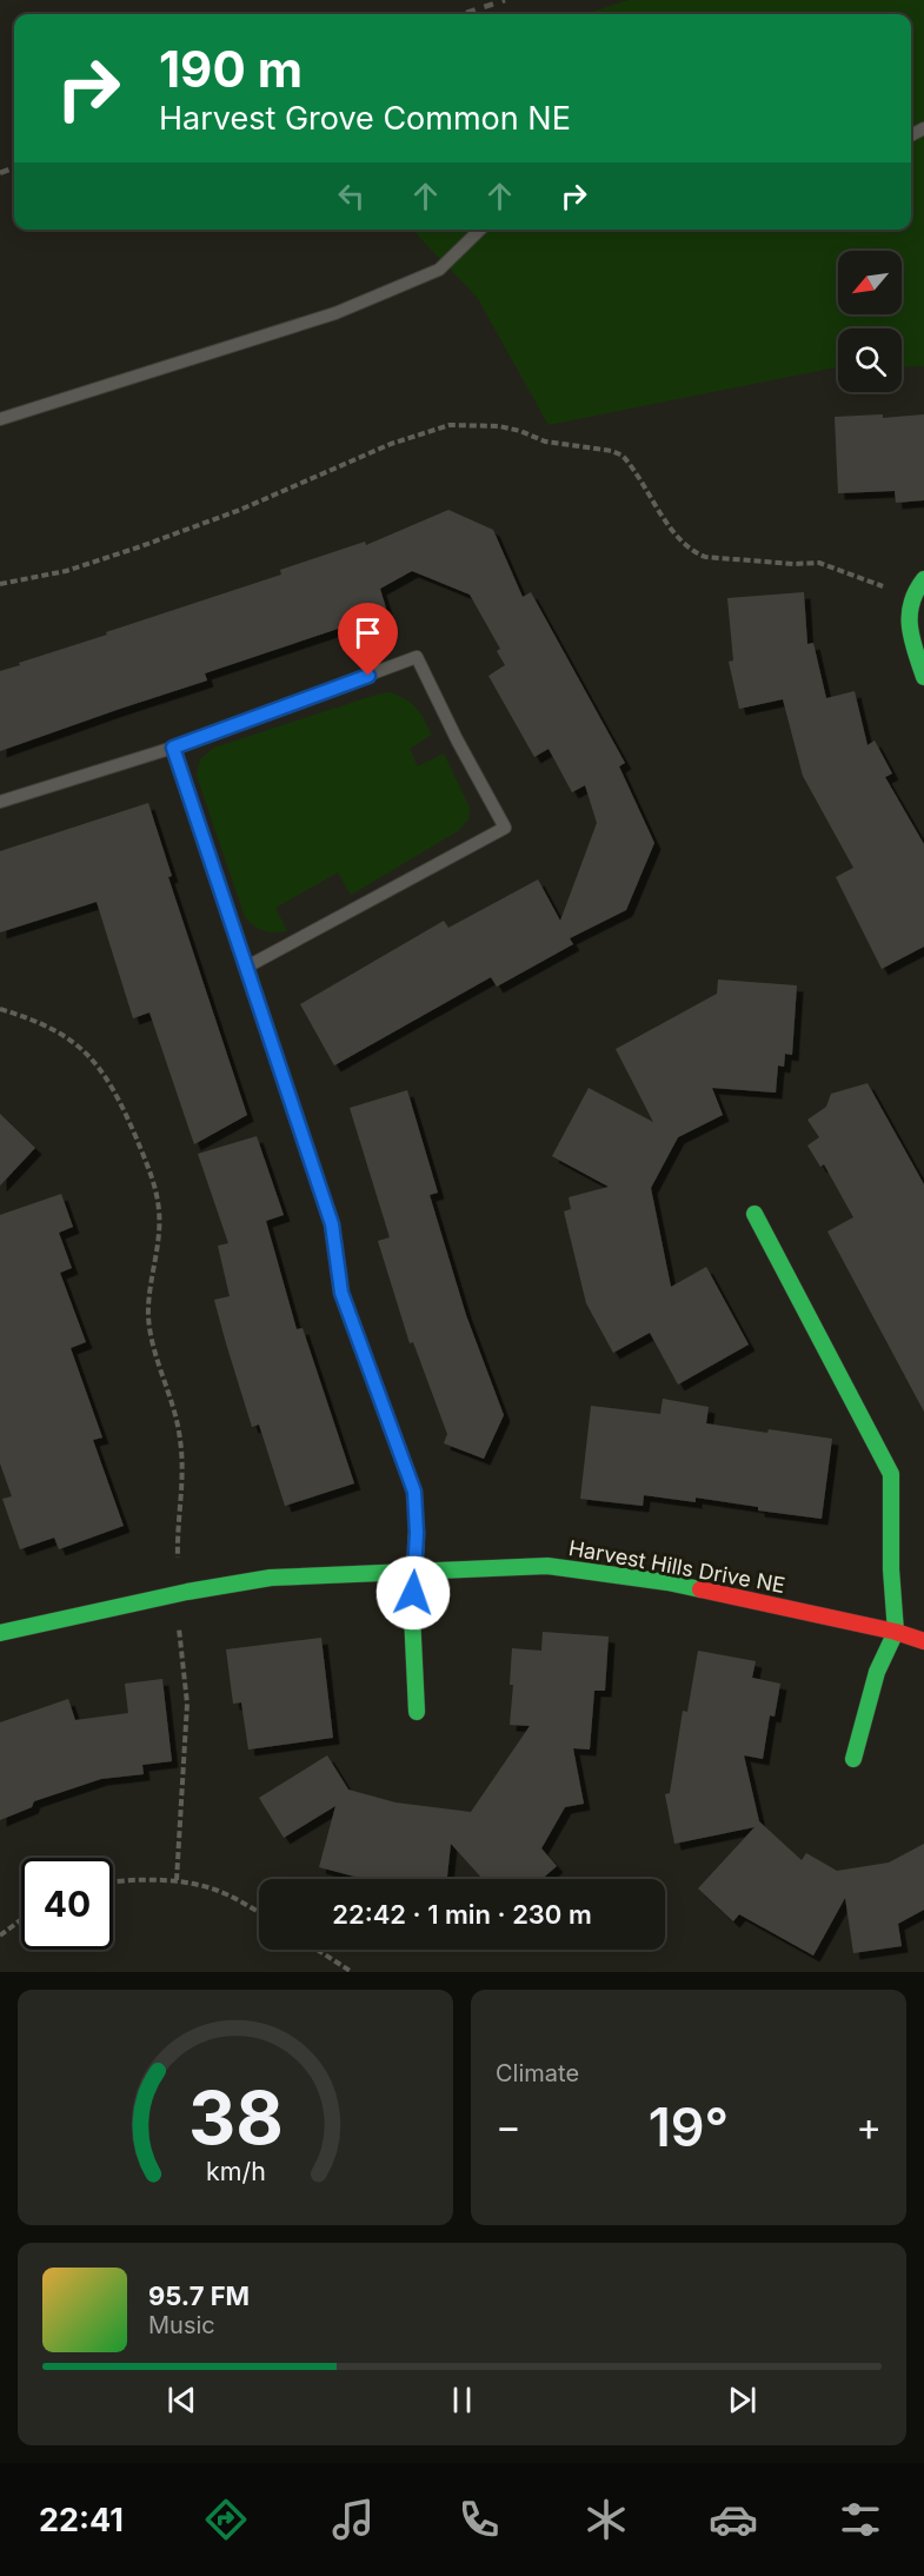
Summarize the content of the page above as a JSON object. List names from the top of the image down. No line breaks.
{"streets":{"street":["Harvest Hills Drive NE"]},"north":"bottom left","page":{"turn":["190 m","Harvest Grove Common NE"],"limit":"40","trip":"22:42 · 1 min · 230 m","tile":"Climate","heat":["−","19°","+"],"song":["95.7 FM","Music"],"tabs":"22:41","gauge":["38","km/h"]}}
